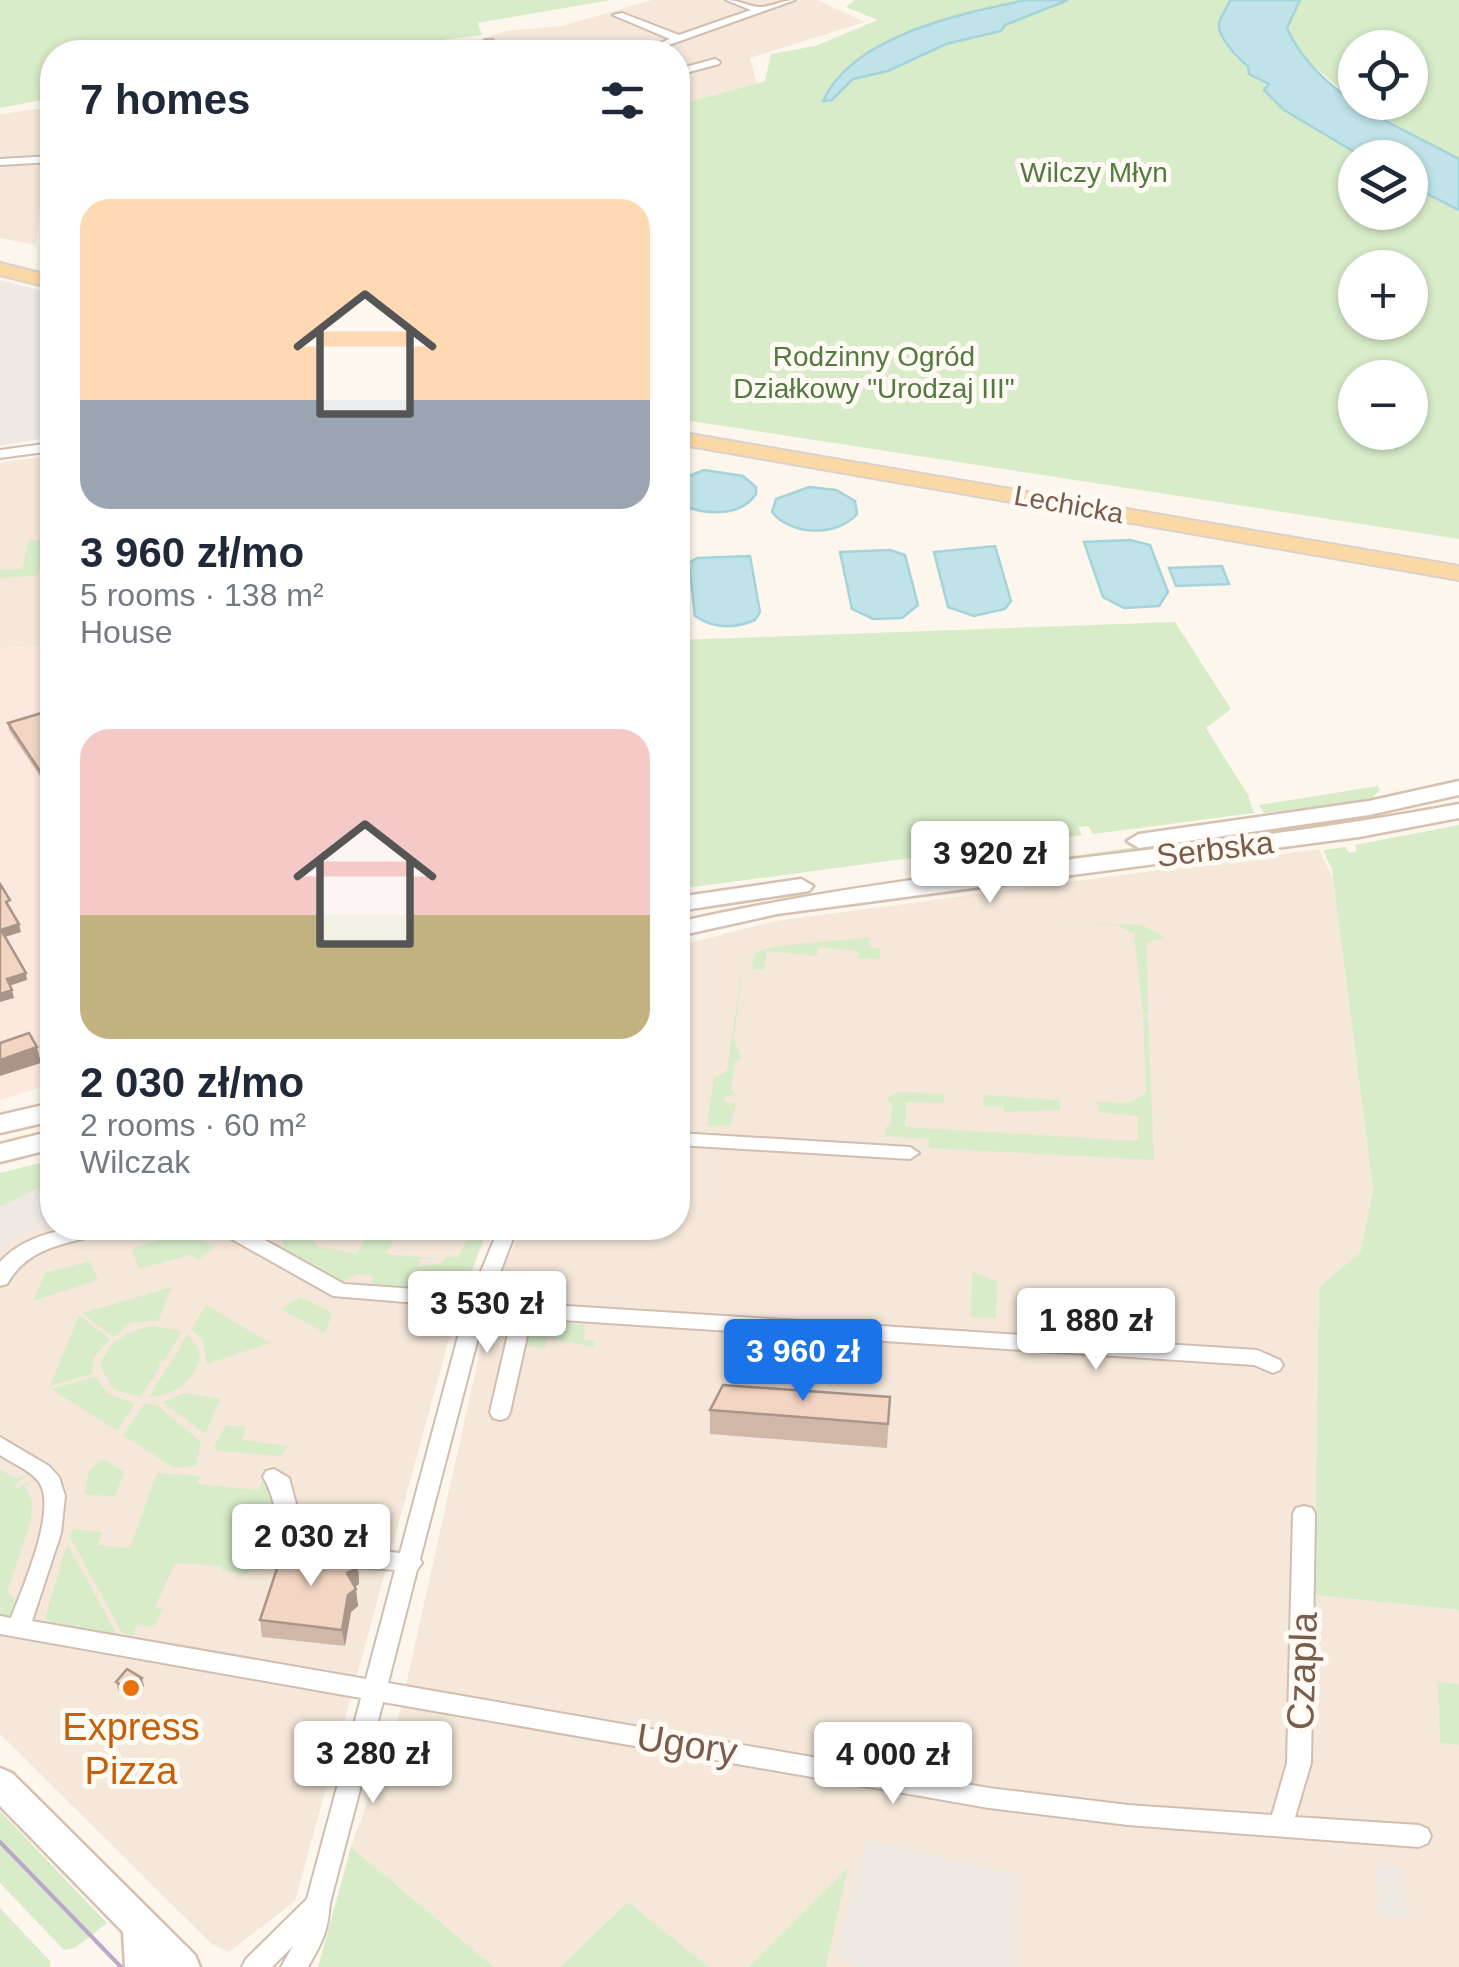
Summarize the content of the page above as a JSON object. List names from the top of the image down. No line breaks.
{"streets":{"main road":["Lechicka"],"street":["Serbska","Czapla","Ugory"]},"crossings":[["Czapla","Ugory"]],"parks":["Wilczy Młyn","Rodzinny Ogród Działkowy \"Urodzaj III\""],"places":["Express Pizza"],"page":{"map_buttons":["+","−"],"heading":"7 homes","list":[{"name":"3 960 zł/mo","note":"5 rooms · 138 m² · House"},{"name":"2 030 zł/mo","note":"2 rooms · 60 m² · Wilczak"}],"price":["3 920 zł","3 530 zł","1 880 zł","3 960 zł","2 030 zł","3 280 zł","4 000 zł"]}}
